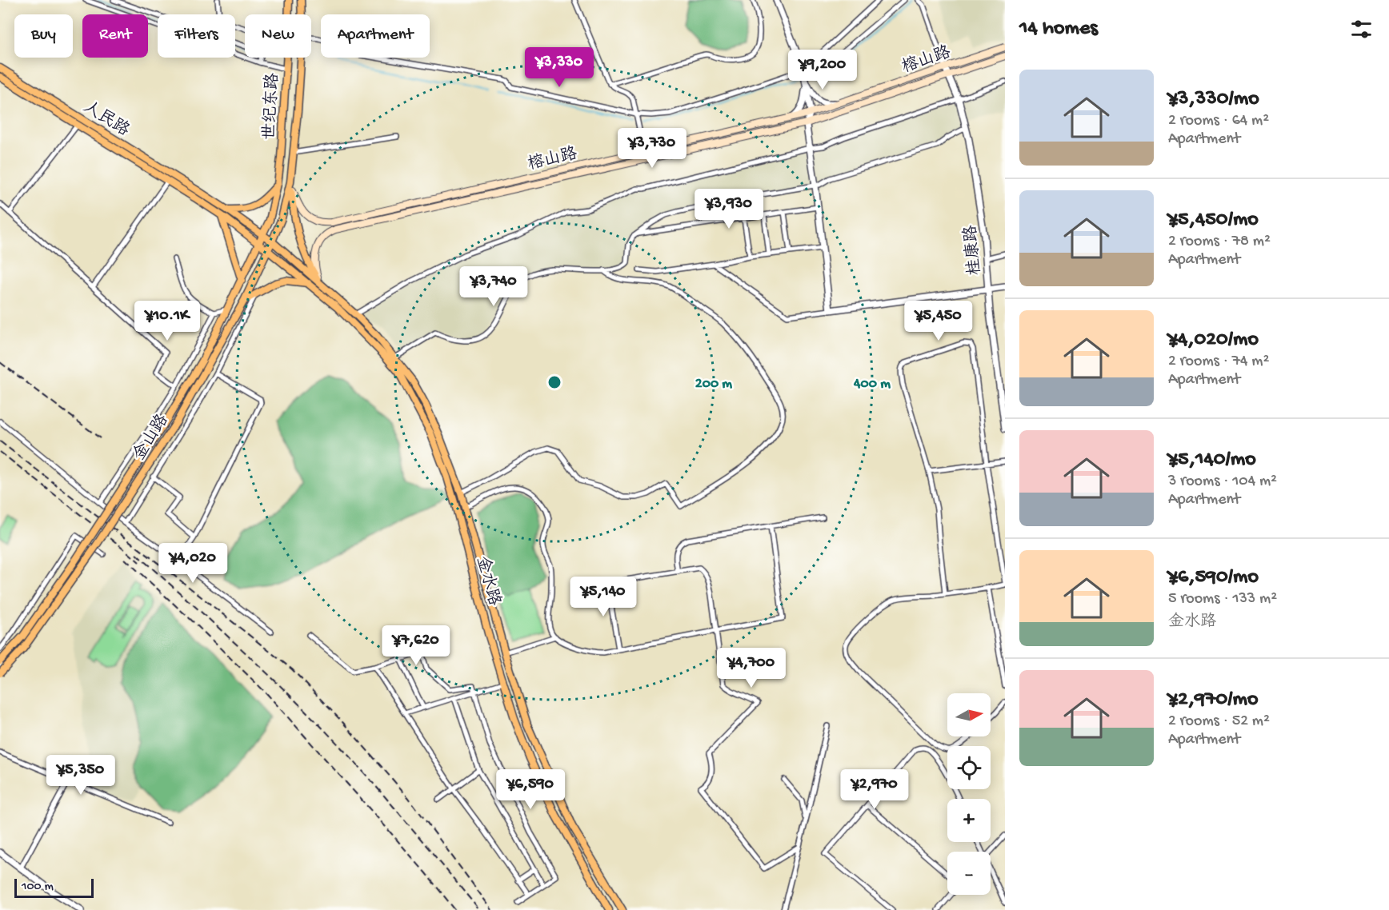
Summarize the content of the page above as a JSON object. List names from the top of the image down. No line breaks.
{"streets":{"main road":["榕山路","世纪东路","人民路","金山路","金水路"],"street":["桂康路"]},"crossings":[["榕山路","世纪东路"],["榕山路","桂康路"],["榕山路","金山路"],["榕山路","金水路"],["世纪东路","金山路"],["人民路","金水路"],["金山路","金水路"]],"scale_bar":"100 m","north":"right","page":{"heading":"14 homes","chip":["Buy","Rent","Filters","New","Apartment"],"price":["¥3,330","¥9,200","¥3,730","¥3,930","¥3,740","¥10.1K","¥5,450","¥4,020","¥5,140","¥7,620","¥4,700","¥5,350","¥6,590","¥2,970"],"list":[{"name":"¥3,330/mo","note":"2 rooms · 64 m² · Apartment"},{"name":"¥5,450/mo","note":"2 rooms · 78 m² · Apartment"},{"name":"¥4,020/mo","note":"2 rooms · 74 m² · Apartment"},{"name":"¥5,140/mo","note":"3 rooms · 104 m² · Apartment"},{"name":"¥6,590/mo","note":"5 rooms · 133 m² · 金水路"},{"name":"¥2,970/mo","note":"2 rooms · 52 m² · Apartment"}],"map_buttons":["+","−"],"scale":"100 m"},"rings":["200 m","400 m"]}
